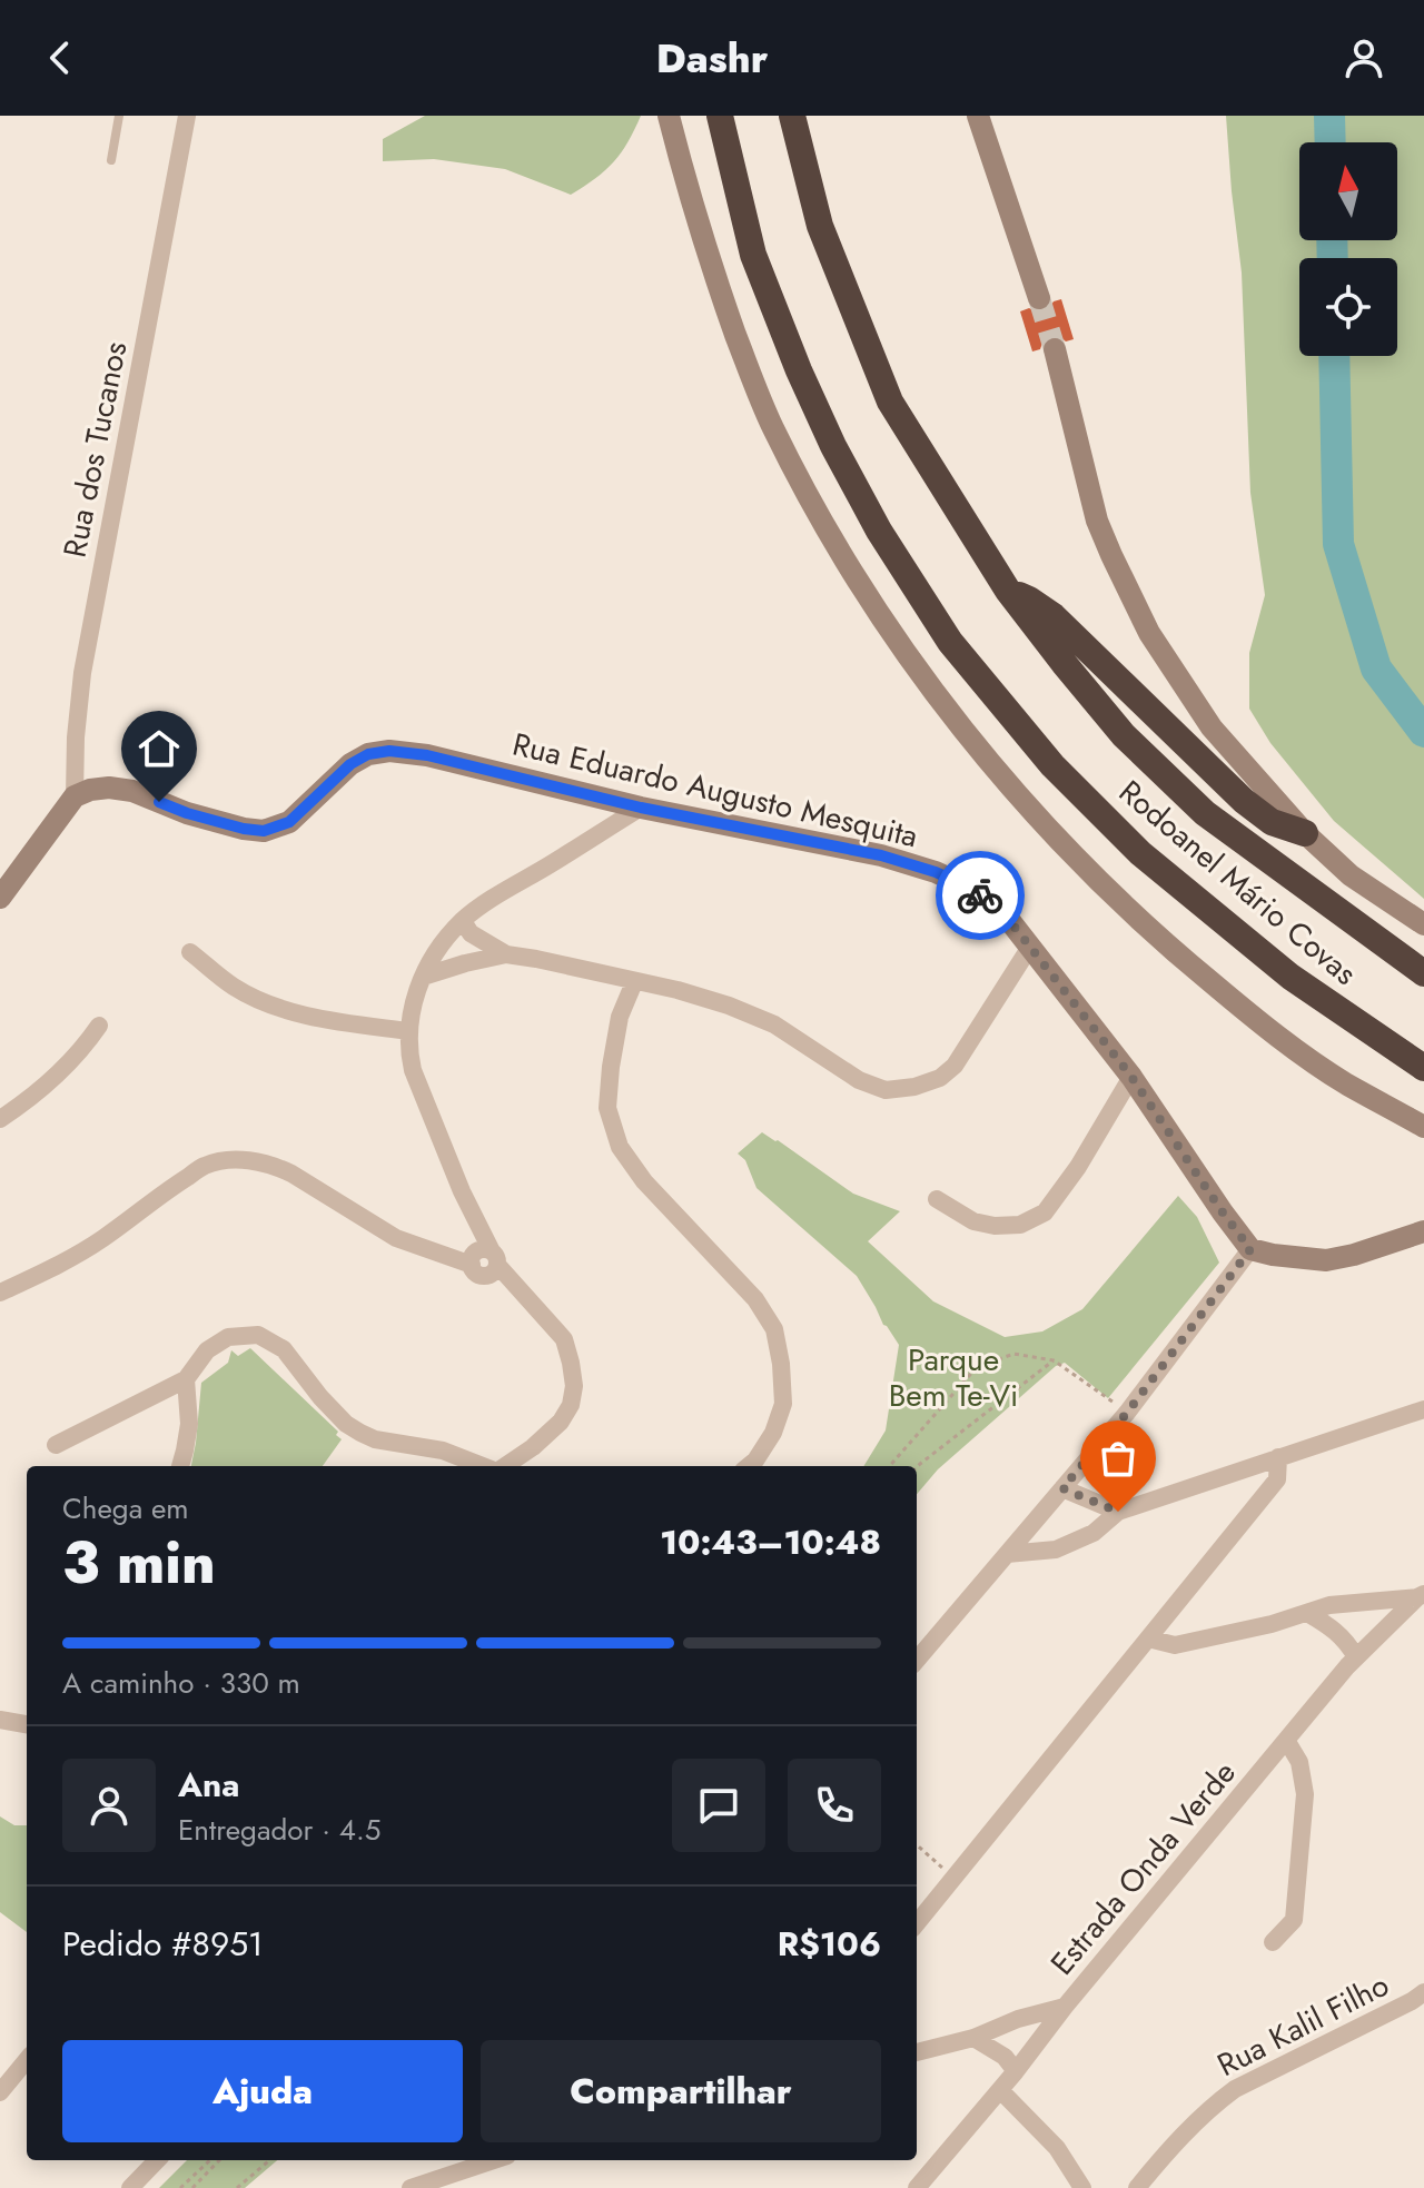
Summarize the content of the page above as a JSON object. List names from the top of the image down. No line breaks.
{"streets":{"highway":["Rodoanel Mário Covas"],"main road":["Rua Eduardo Augusto Mesquita"],"street":["Rua dos Tucanos","Estrada Onda Verde","Rua Kalil Filho"]},"crossings":[["Rua dos Tucanos","Rua Eduardo Augusto Mesquita"]],"parks":["Parque Bem Te-Vi"],"north":"top","page":{"header":"Dashr","heading":["3 min","Chega em","10:43–10:48"],"panel":["Ana","Entregador · 4.5","Pedido #8951","R$106"],"bar":"A caminho · 330 m","buttons":["Ajuda","Compartilhar"]}}
